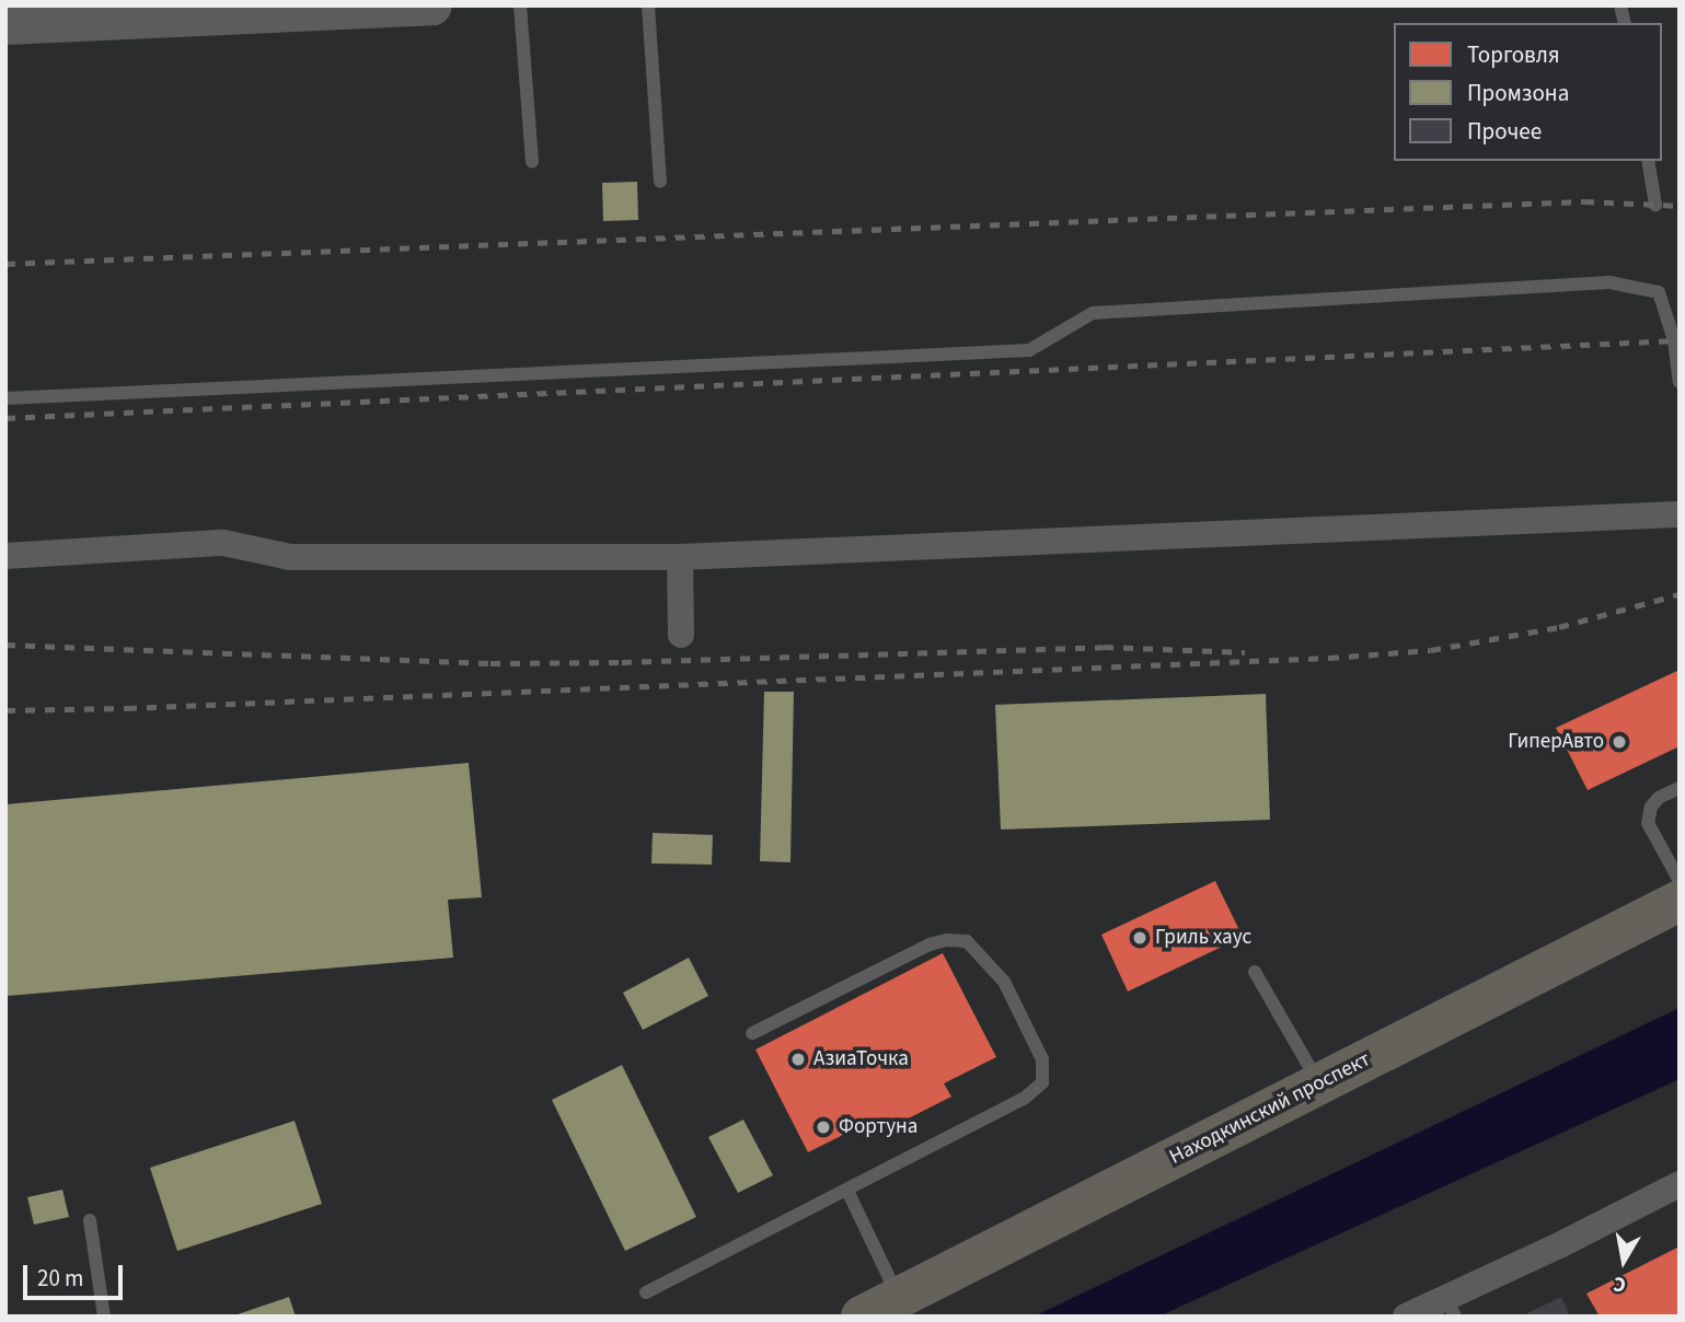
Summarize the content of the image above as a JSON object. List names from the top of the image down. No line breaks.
{"streets":{"main road":["Находкинский проспект"]},"places":["ГиперАвто","Гриль хаус","АзиаТочка","Фортуна"],"legend":["Торговля","Промзона","Прочее"],"scale_bar":"20 m","north":"bottom"}
